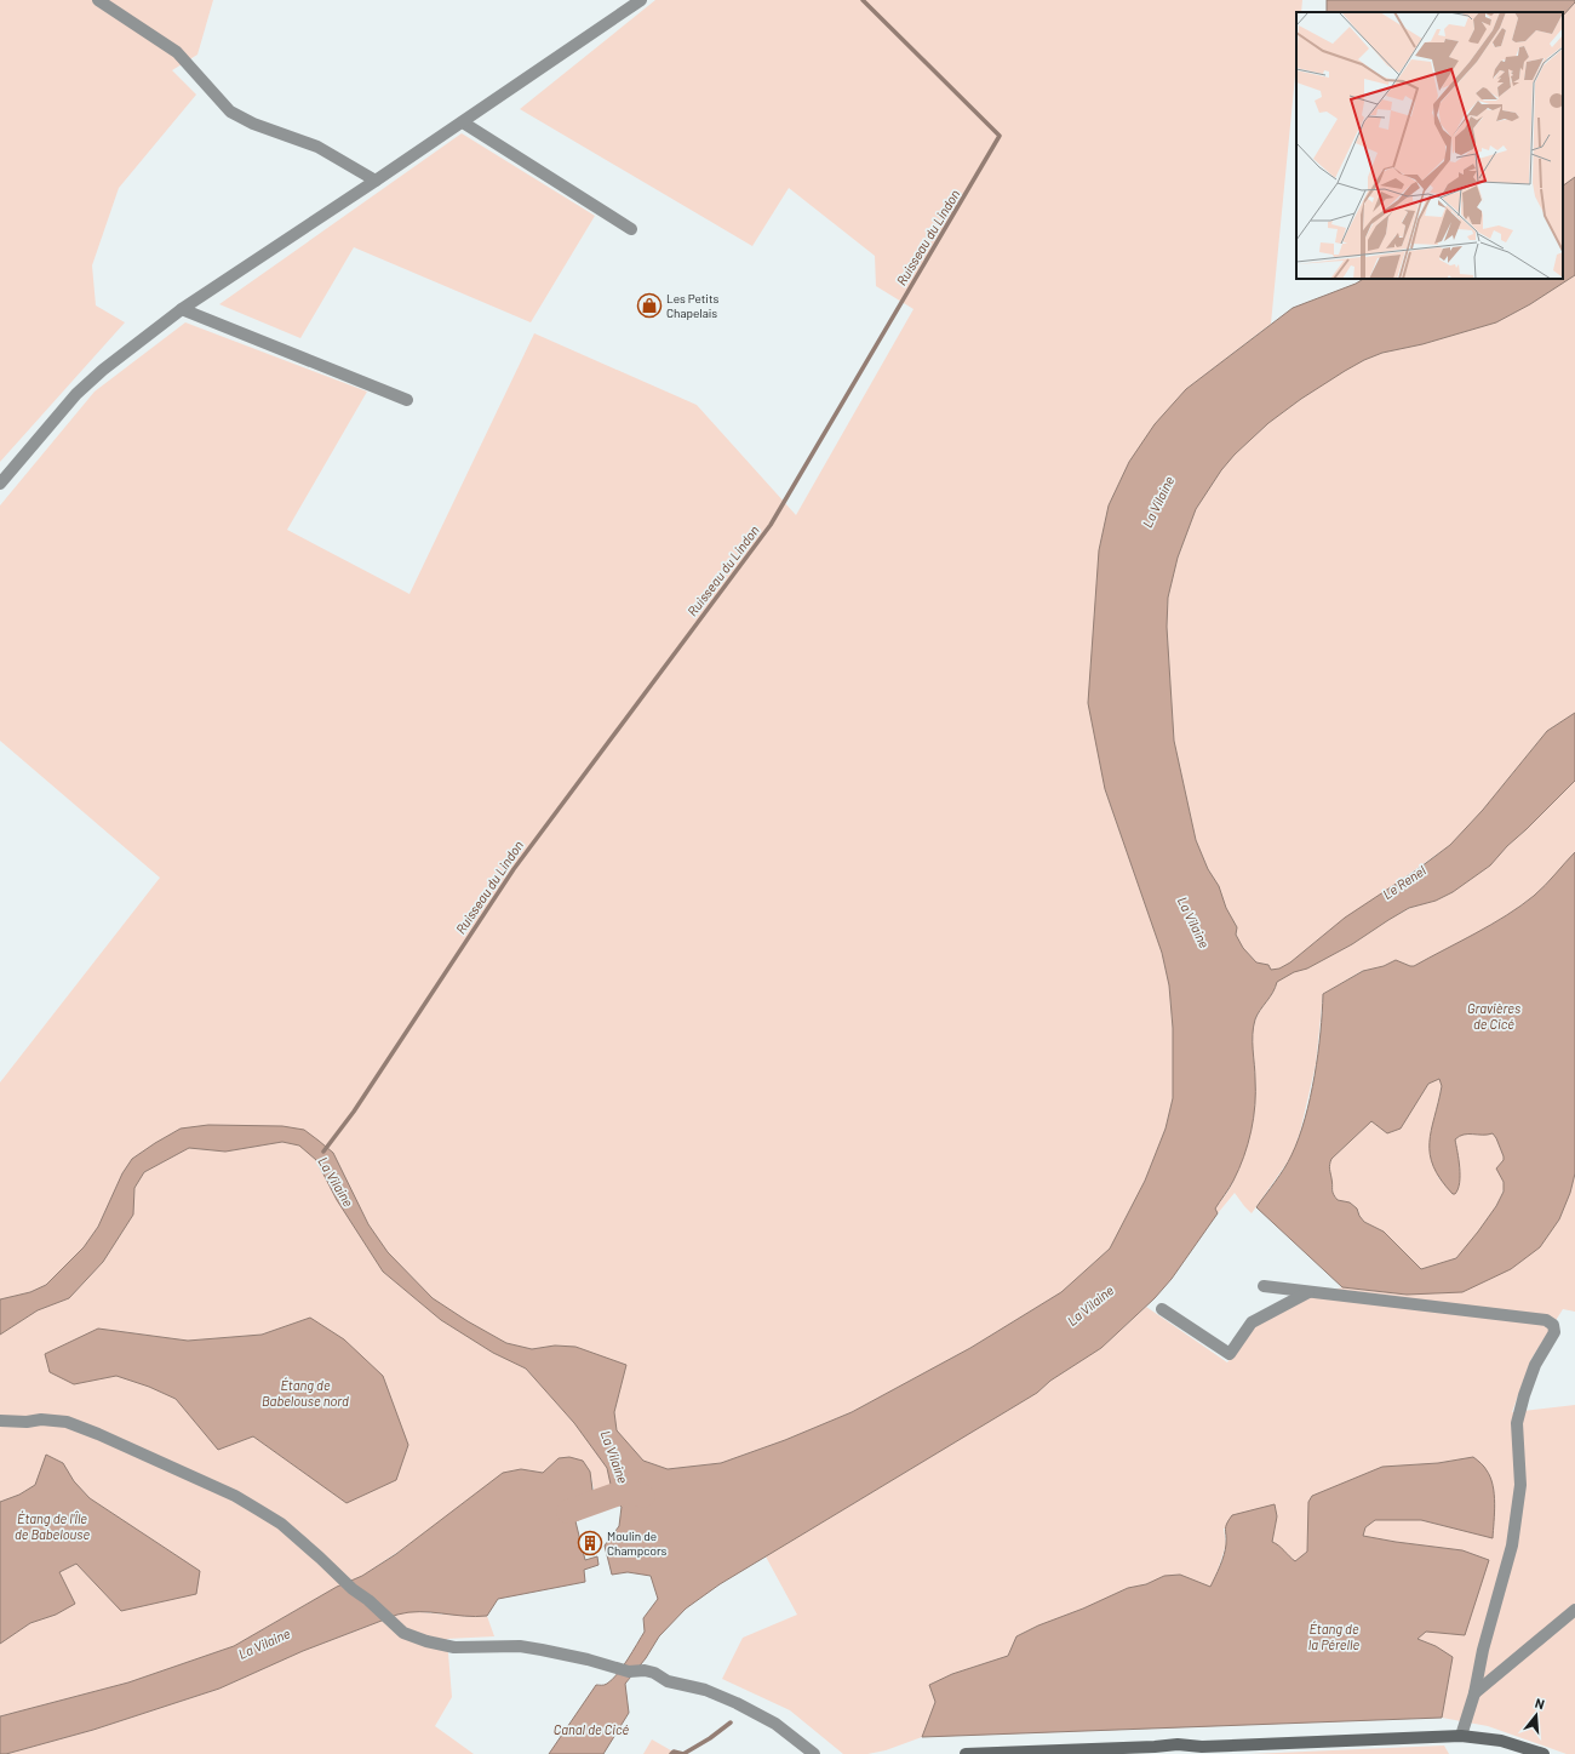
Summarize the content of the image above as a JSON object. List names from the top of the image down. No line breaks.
{"water":["Ruisseau du Lindon","La Vilaine","Le Renel","Gravières de Cicé","Étang de Babelouse nord","Étang de l'Île de Babelouse","Étang de la Pérelle","Canal de Cicé"],"places":{"shop":["Les Petits Chapelais"],"building":["Moulin de Champcors"]},"north":"top"}
